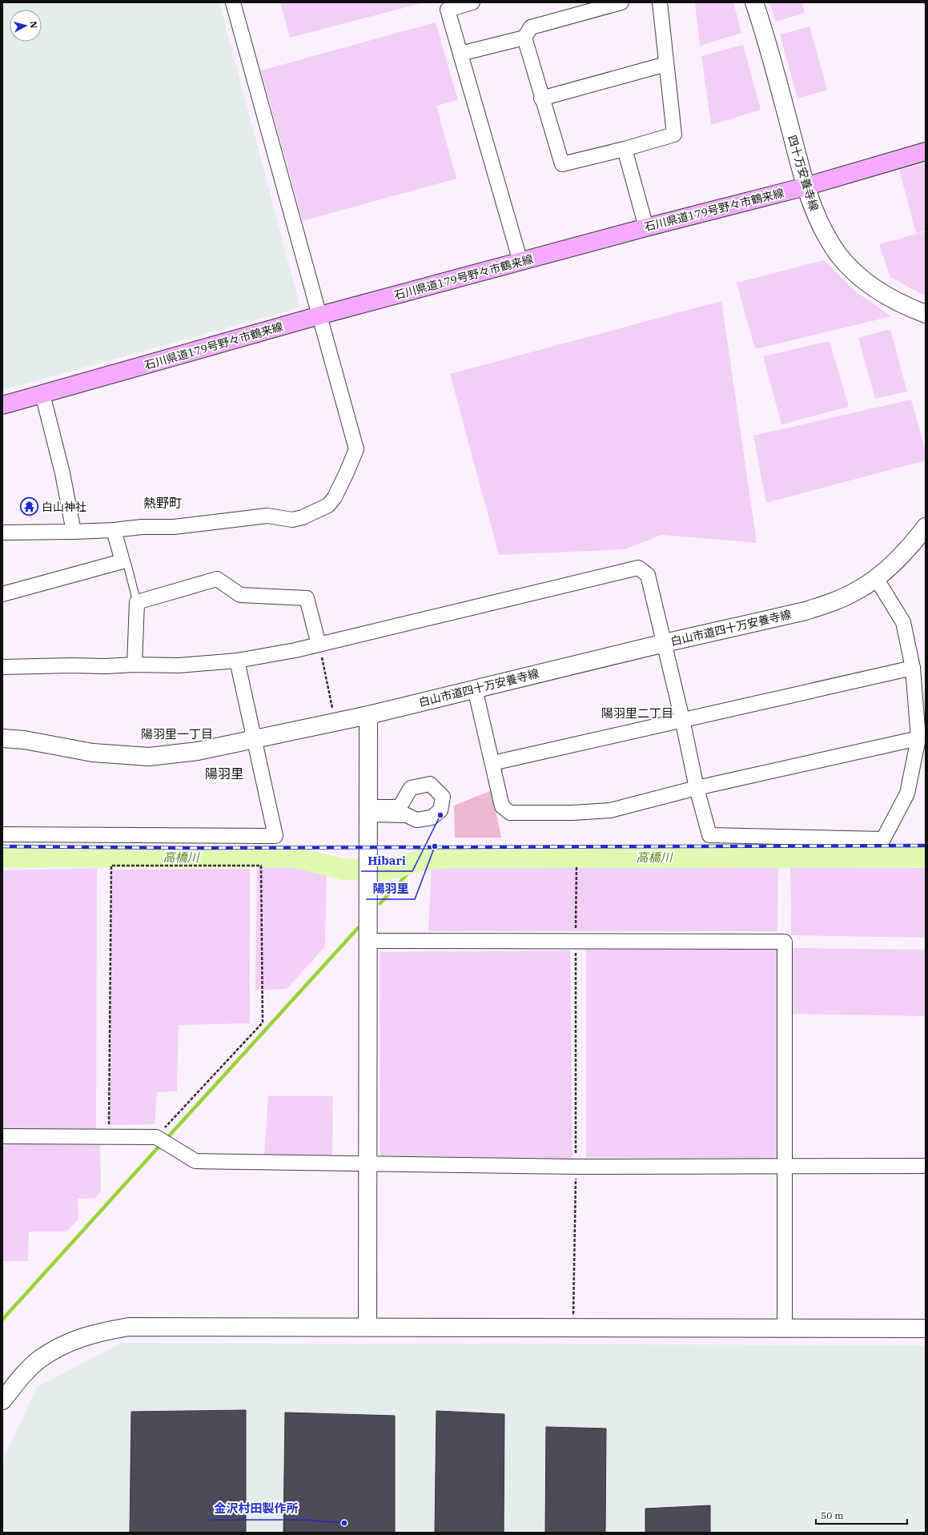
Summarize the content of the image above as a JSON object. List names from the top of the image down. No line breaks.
{"streets":{"main road":["石川県道179号野々市鶴来線"],"street":["四十万安養寺線","白山市道四十万安養寺線"]},"crossings":[["四十万安養寺線","石川県道179号野々市鶴来線"]],"districts":["熱野町","陽羽里二丁目","陽羽里一丁目","陽羽里"],"water":["高橋川"],"places":{"temple":["白山神社"],"other":["Hibari","陽羽里","金沢村田製作所"]},"scale_bar":"50 m","north":"right"}
